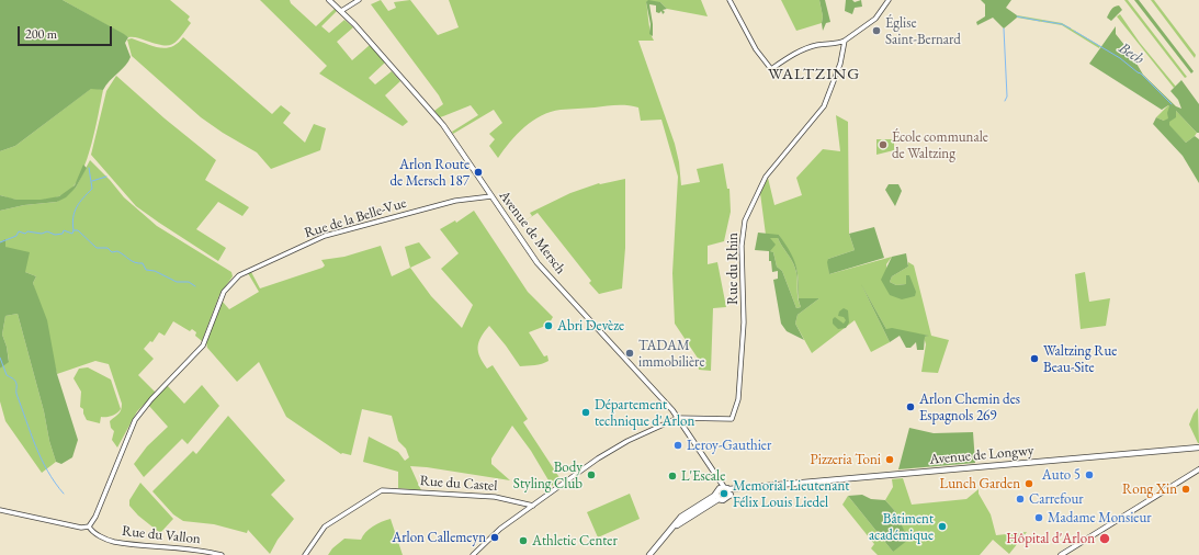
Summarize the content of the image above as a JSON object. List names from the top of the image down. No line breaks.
{"streets":{"main road":["Avenue de Mersch","Avenue de Longwy"],"street":["Rue de la Belle-Vue","Rue du Rhin","Rue du Castel","Rue du Vallon"]},"crossings":[["Rue de la Belle-Vue","Avenue de Mersch"],["Rue de la Belle-Vue","Rue du Vallon"],["Avenue de Mersch","Rue du Rhin"],["Avenue de Mersch","Avenue de Longwy"]],"districts":["WALTZING"],"water":["Bech"],"places":["Église Saint-Bernard","École communale de Waltzing","Arlon Route de Mersch 187","Abri Devèze","TADAM immobilière","Waltzing Rue Beau-Site","Arlon Chemin des Espagnols 269","Département technique d'Arlon","Leroy-Gauthier","Pizzeria Toni","Body Styling Club","Auto 5","L'Escale","Lunch Garden","Rong Xin","Memorial Lieutenant Félix Louis Liedel","Carrefour","Madame Monsieur","Bâtiment académique","Arlon Callemeyn","Hôpital d'Arlon","Athletic Center"],"scale_bar":"200 m"}
